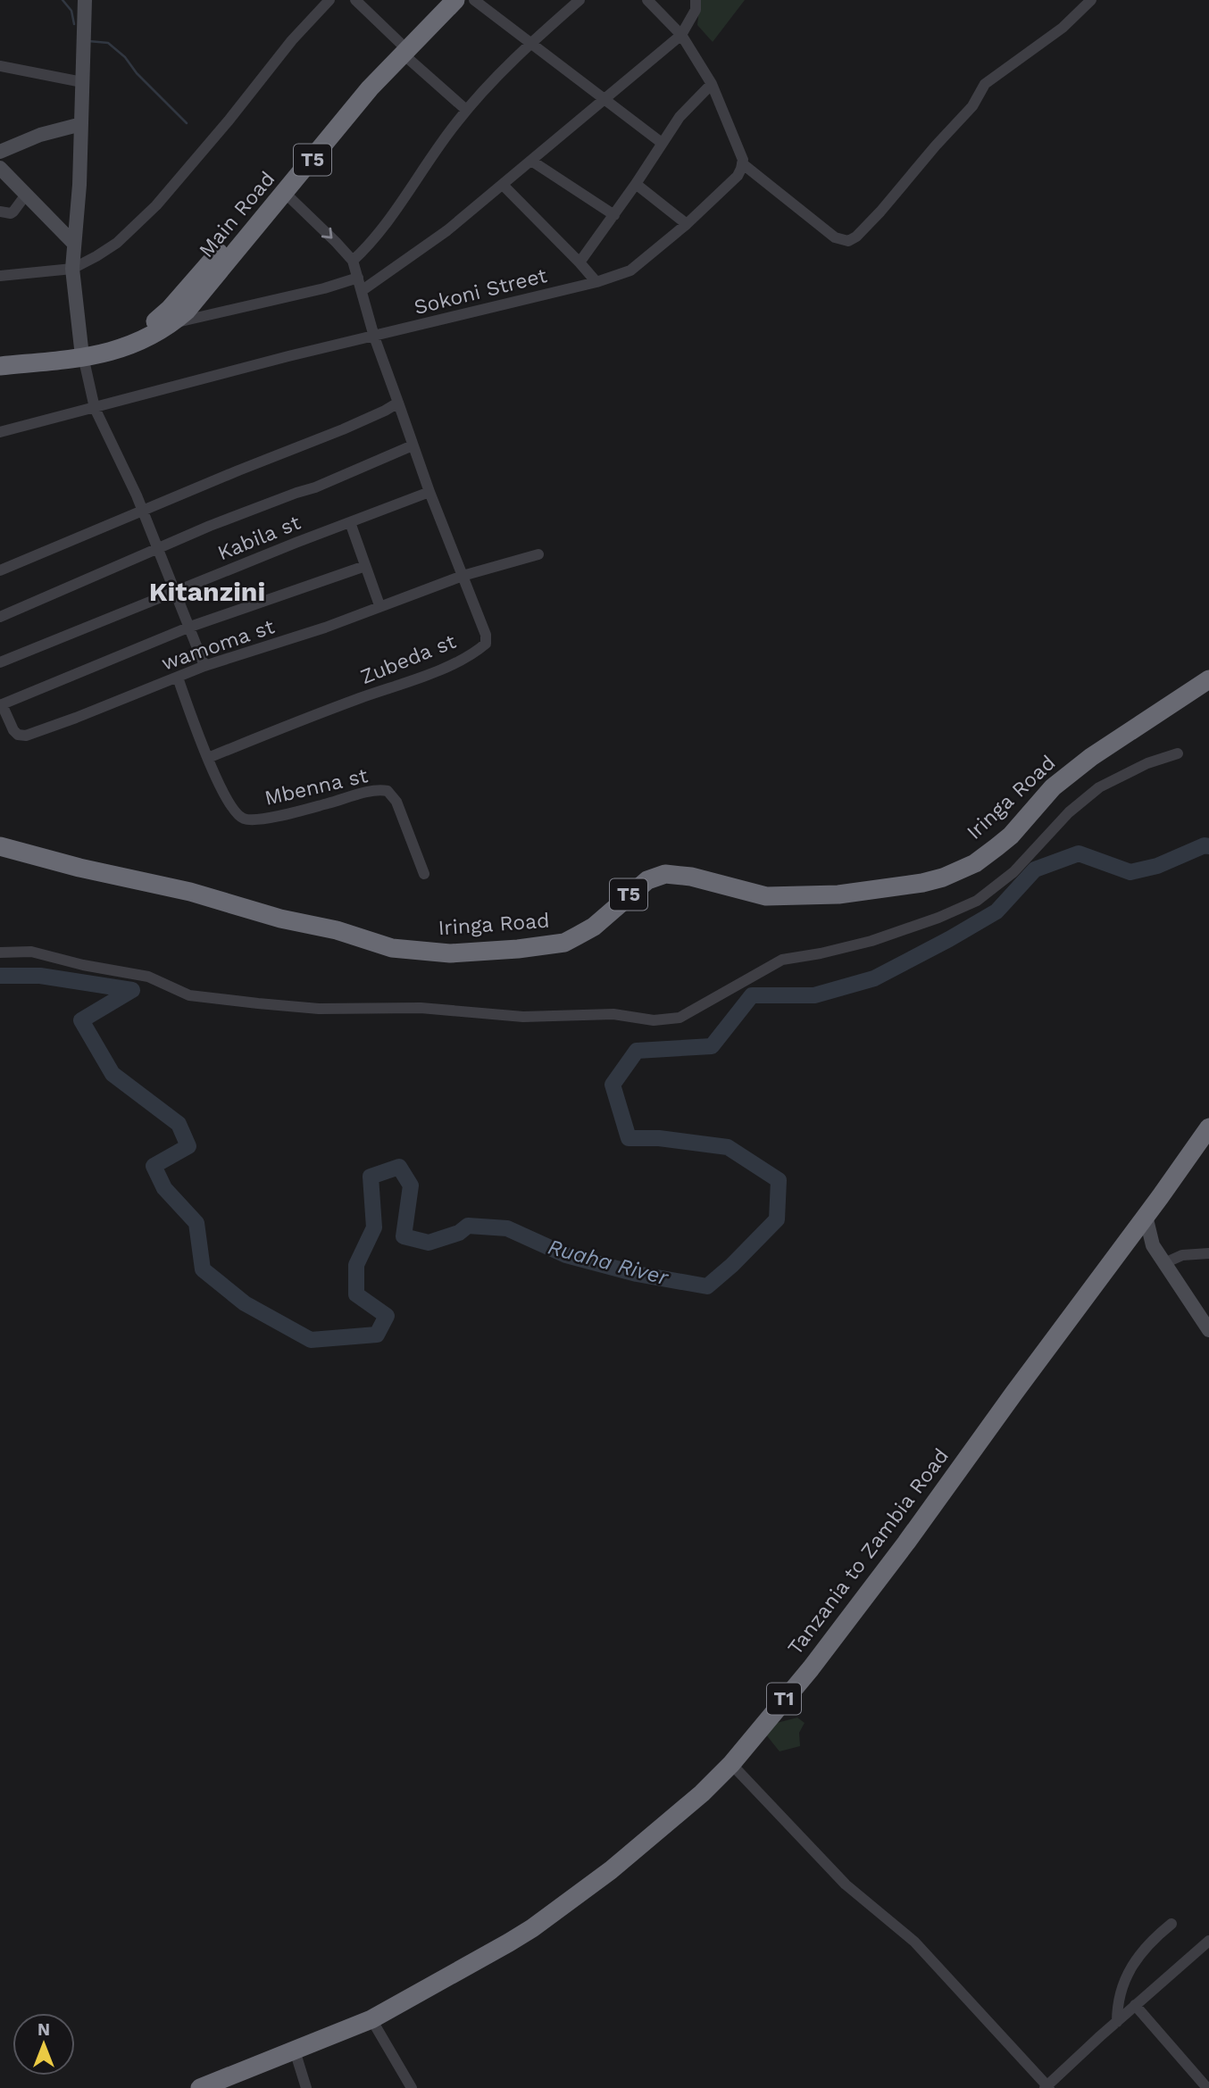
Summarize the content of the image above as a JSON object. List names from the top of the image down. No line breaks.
{"streets":{"highway":["T5","Main Road","Iringa Road","Tanzania to Zambia Road","T1"],"street":["Sokoni Street","Kabila st","wamoma st","Zubeda st","Mbenna st"]},"crossings":[["T5","Main Road"],["Sokoni Street","Zubeda st"],["Kabila st","Zubeda st"],["wamoma st","Zubeda st"],["wamoma st","Mbenna st"],["Zubeda st","Mbenna st"]],"districts":["Kitanzini"],"water":["Ruaha River"],"north":"top"}
